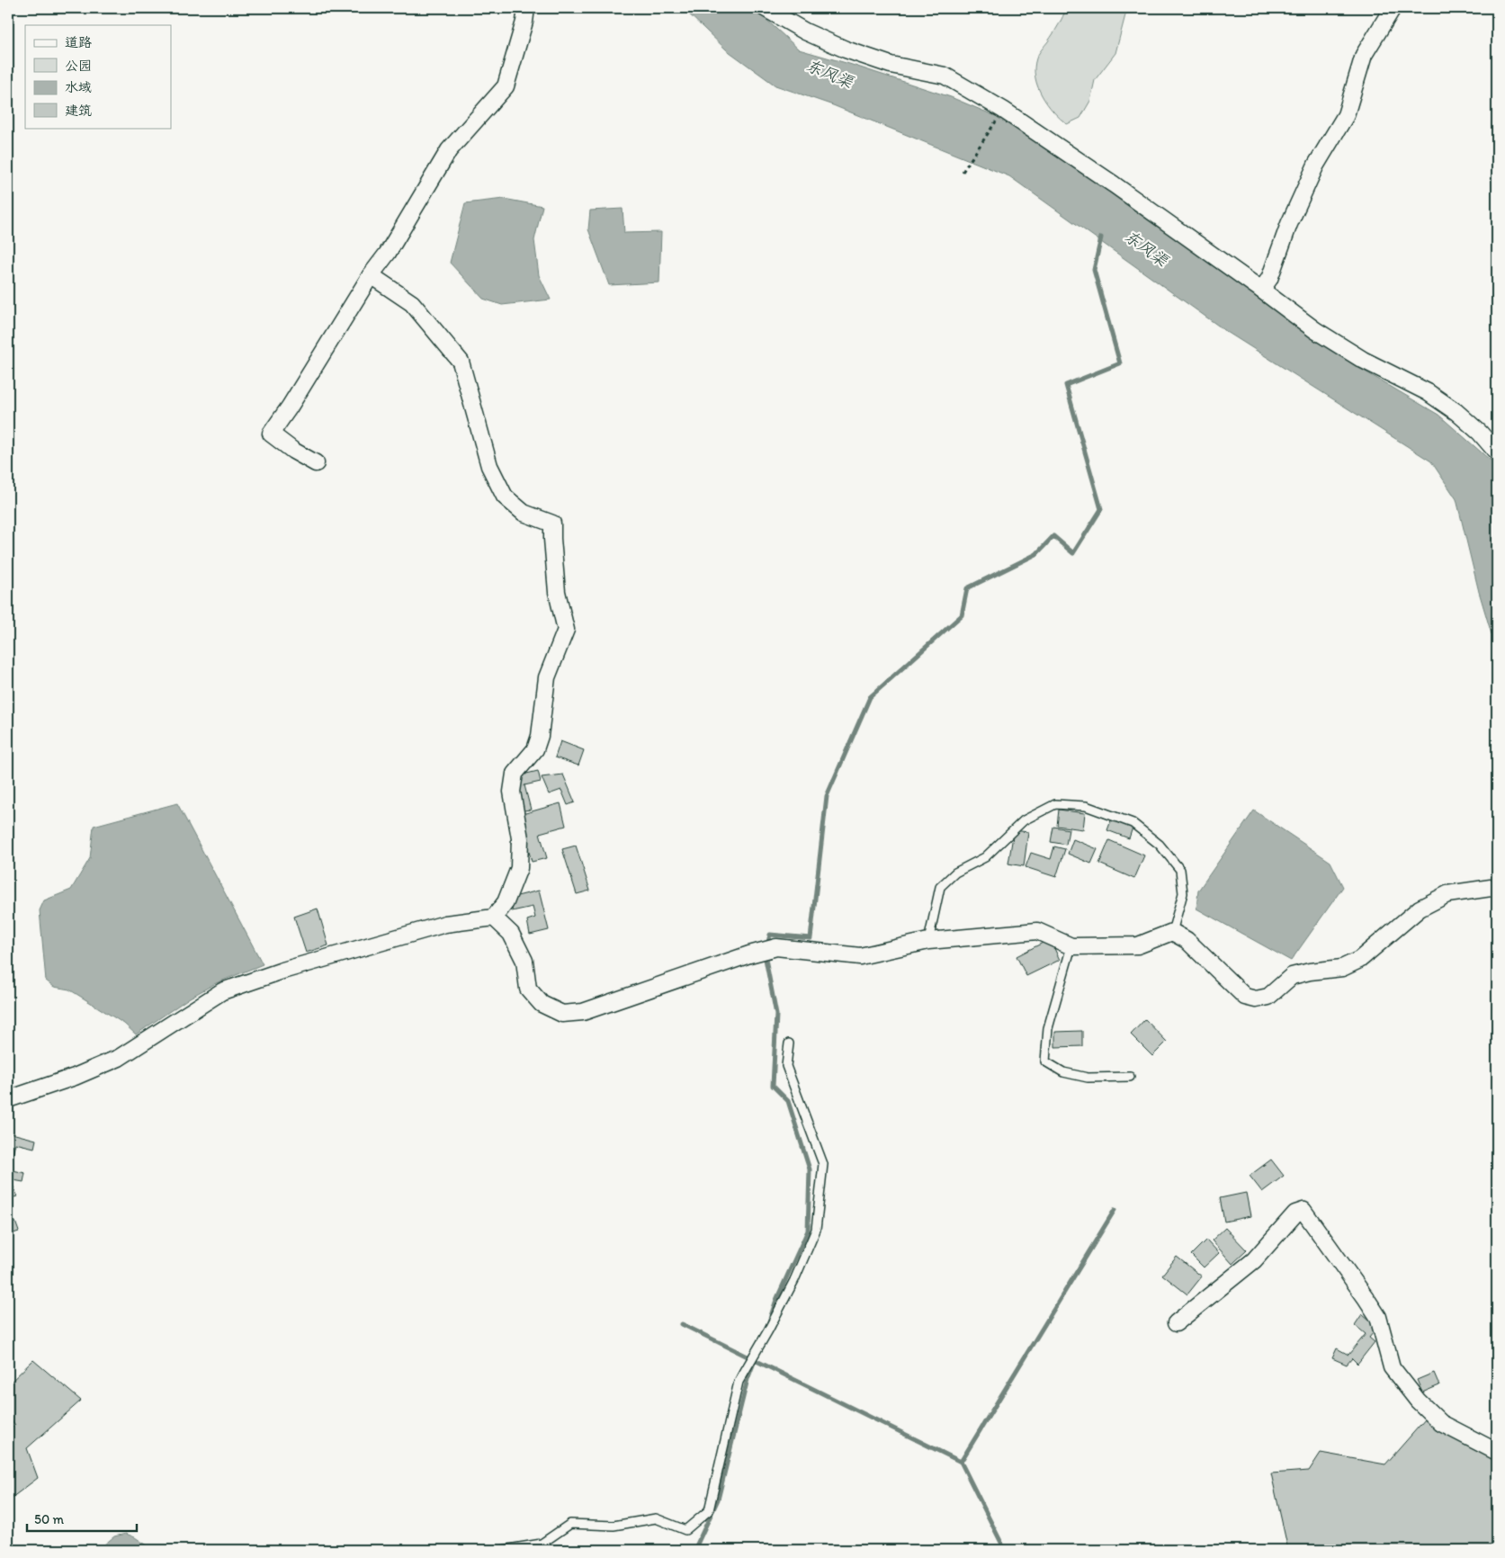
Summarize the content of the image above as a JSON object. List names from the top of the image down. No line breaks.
{"water":["东风渠"],"legend":["道路","公园","水域","建筑"],"scale_bar":"50 m"}
